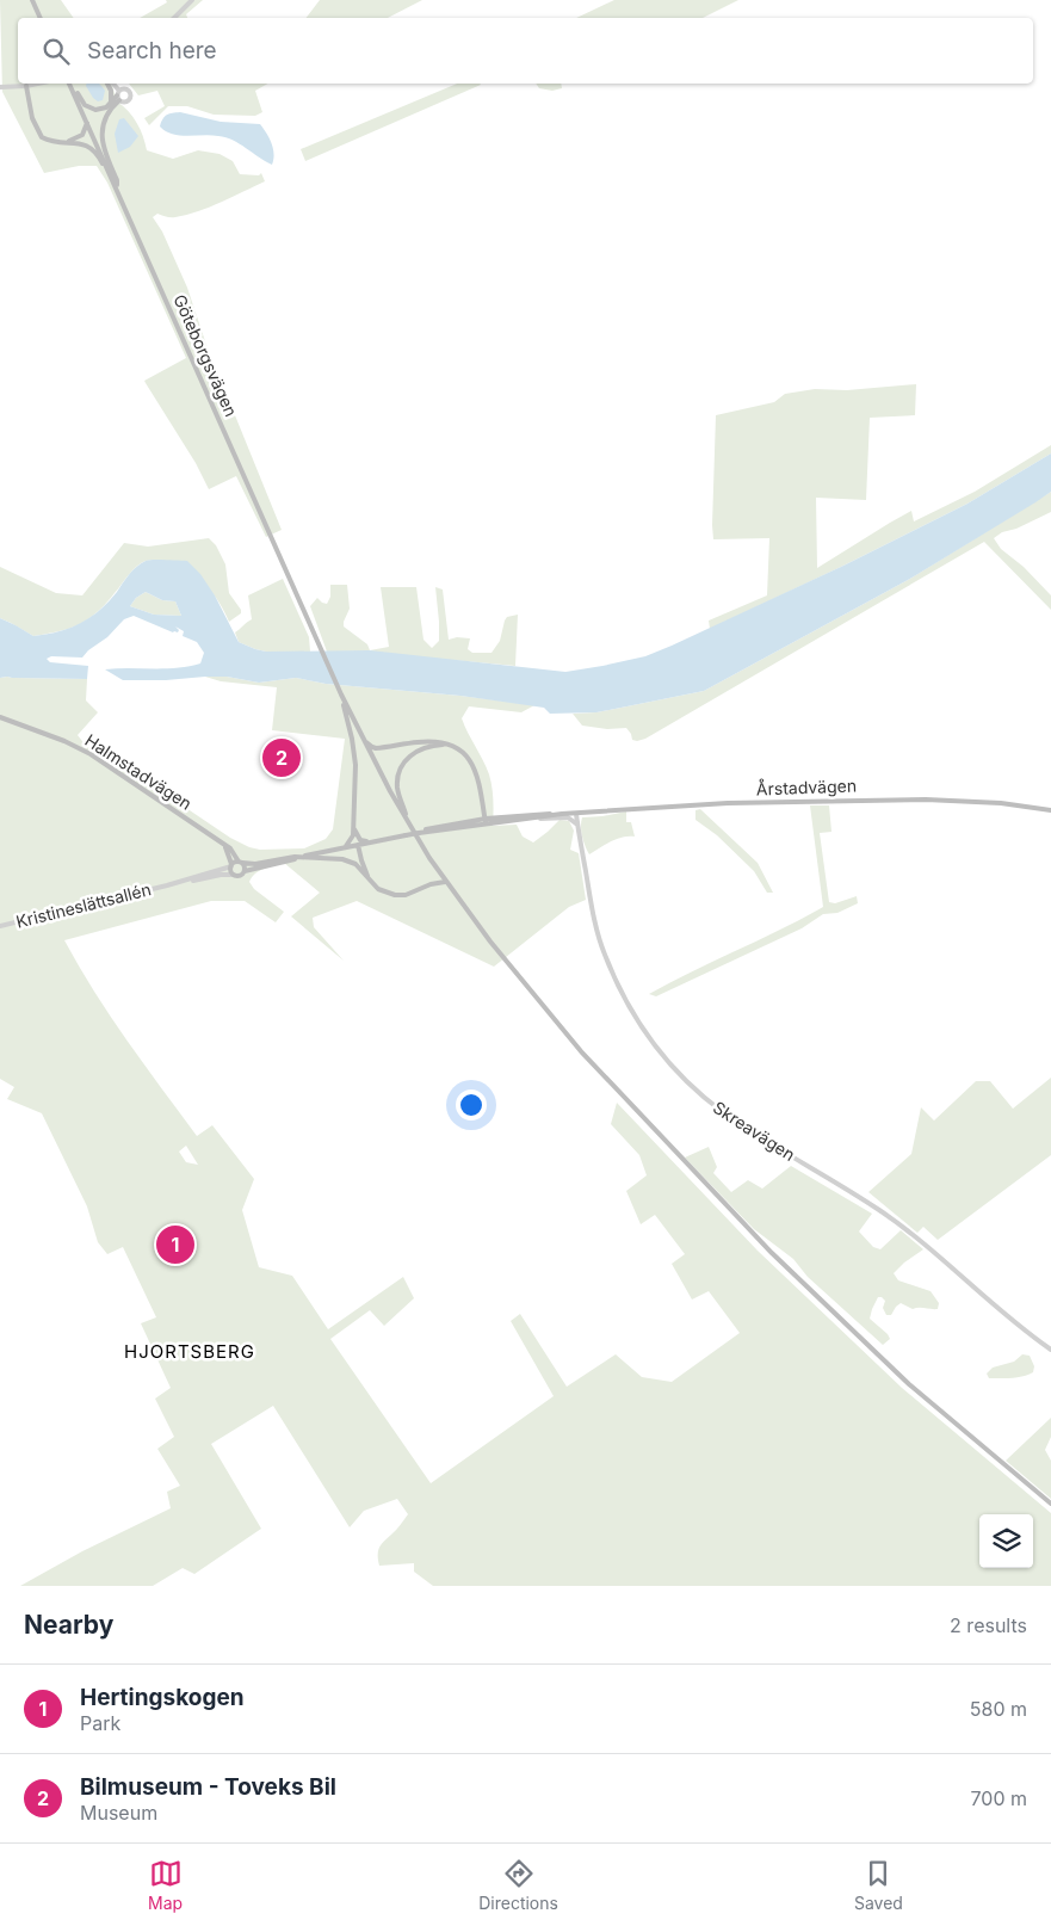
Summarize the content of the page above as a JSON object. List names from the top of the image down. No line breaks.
{"streets":{"main road":["Göteborgsvägen","Halmstadvägen","Årstadvägen"],"street":["Kristineslättsallén","Skreavägen"]},"crossings":[["Halmstadvägen","Årstadvägen"],["Halmstadvägen","Kristineslättsallén"],["Årstadvägen","Kristineslättsallén"],["Årstadvägen","Skreavägen"]],"districts":["HJORTSBERG"],"page":{"search":"Search here","pins":["2","1"],"heading":["Nearby","2 results"],"list":[{"mark":"1","name":"Hertingskogen","note":"Park","value":"580 m"},{"mark":"2","name":"Bilmuseum - Toveks Bil","note":"Museum","value":"700 m"}],"nav":["Map","Directions","Saved"]}}
